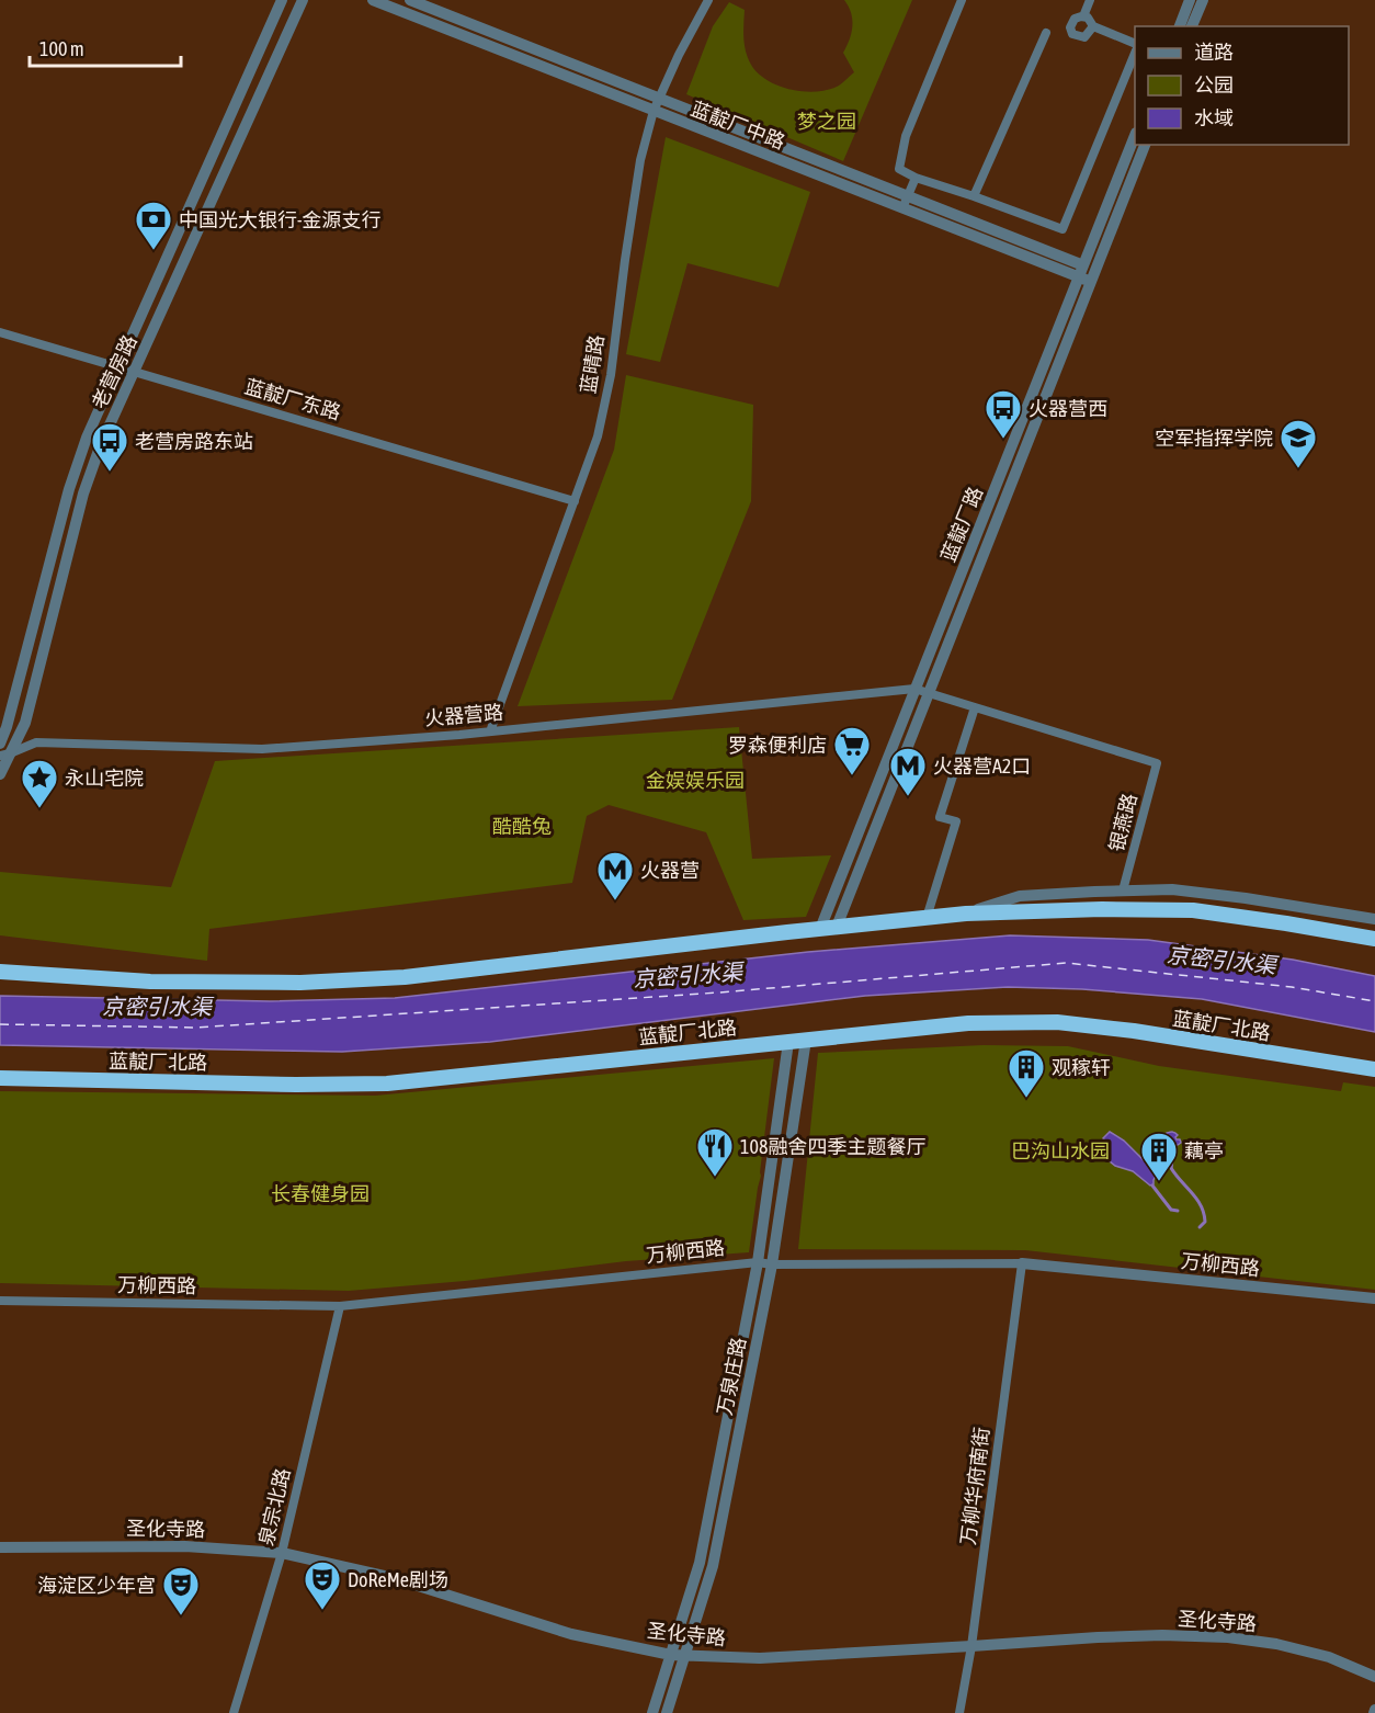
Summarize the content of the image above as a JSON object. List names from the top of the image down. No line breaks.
{"streets":{"highway":["蓝靛厂北路"],"street":["蓝靛厂中路","蓝晴路","老营房路","蓝靛厂东路","蓝靛厂路","火器营路","银燕路","万柳西路","万泉庄路","万柳华府南街","泉宗北路","圣化寺路"]},"crossings":[["蓝靛厂中路","蓝晴路"],["蓝靛厂中路","蓝靛厂路"],["蓝晴路","蓝靛厂东路"],["蓝晴路","火器营路"],["老营房路","蓝靛厂东路"],["老营房路","火器营路"],["蓝靛厂路","火器营路"],["火器营路","银燕路"],["蓝靛厂北路","万泉庄路"],["万柳西路","万泉庄路"],["万柳西路","万柳华府南街"],["万柳西路","泉宗北路"],["万泉庄路","圣化寺路"],["万柳华府南街","圣化寺路"],["泉宗北路","圣化寺路"]],"water":["京密引水渠"],"parks":["梦之园","金娱娱乐园","酷酷兔","巴沟山水园","长春健身园"],"places":{"bank":["中国光大银行-金源支行"],"bus stop":["火器营西","老营房路东站"],"school or university":["空军指挥学院"],"supermarket":["罗森便利店"],"metro station":["火器营A2口","火器营"],"place":["永山宅院"],"building":["观稼轩","藕亭"],"restaurant":["108融舍四季主题餐厅"],"theatre":["DoReMe剧场","海淀区少年宫"]},"legend":["道路","公园","水域"],"scale_bar":"100 m"}
